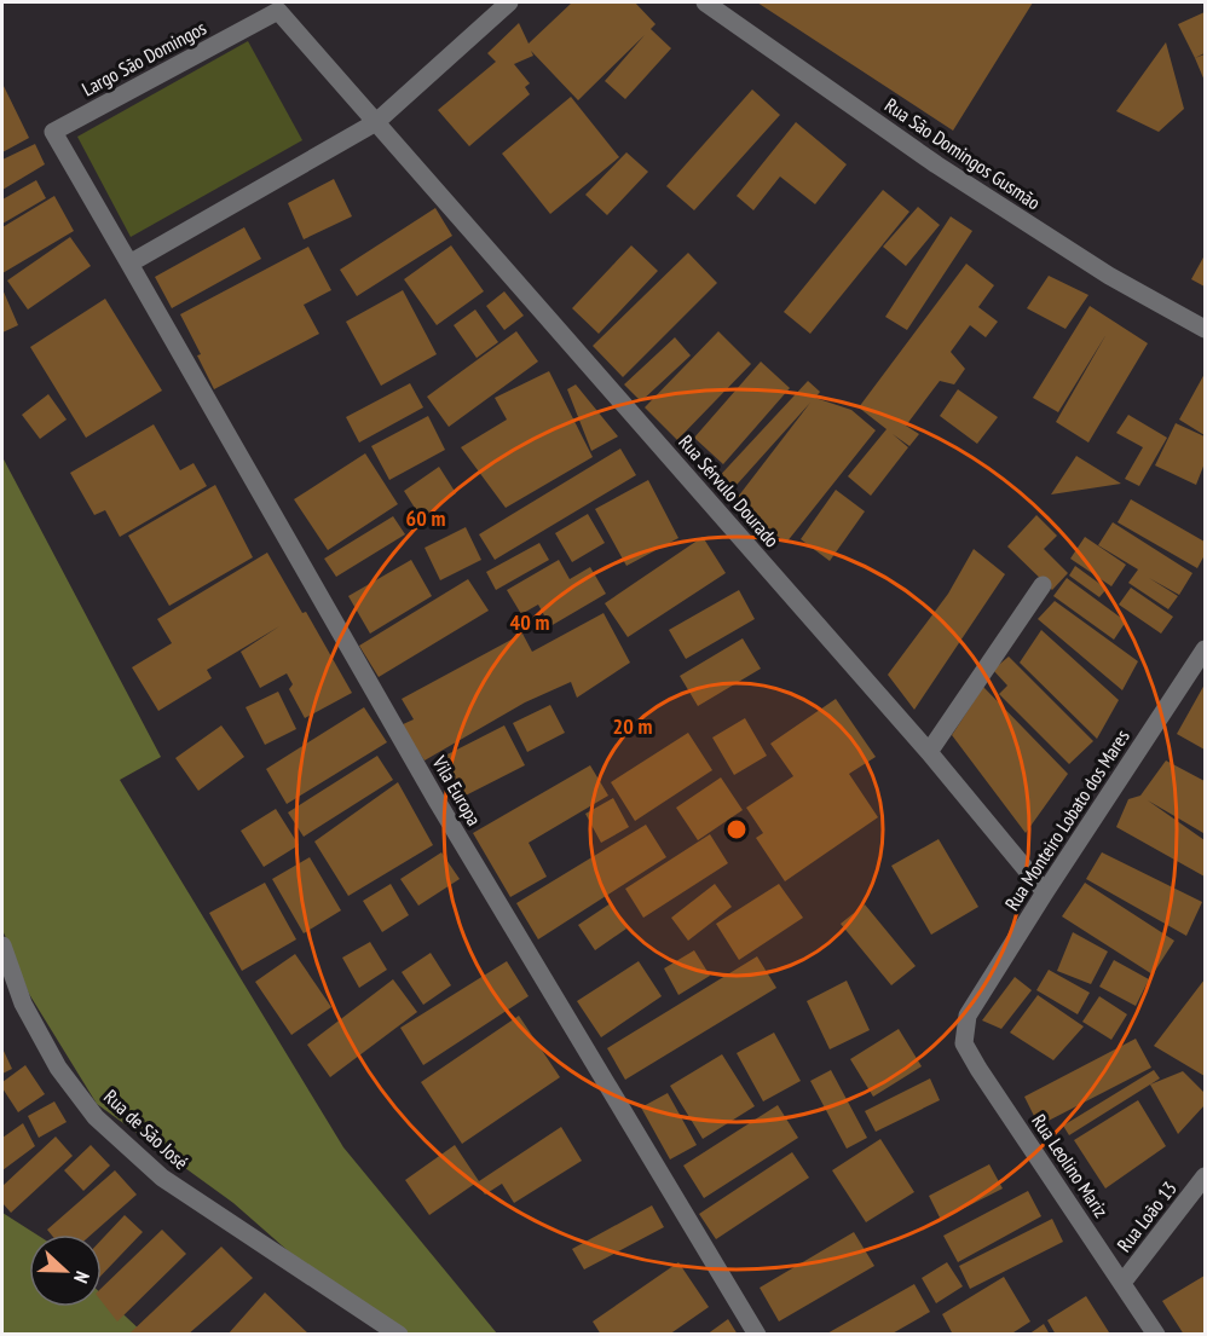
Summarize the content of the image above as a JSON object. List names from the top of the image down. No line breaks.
{"streets":{"street":["Largo São Domingos","Rua São Domingos Gusmão","Rua Sérvulo Dourado","Vila Europa","Rua Monteiro Lobato dos Mares","Rua de São José","Rua Leolino Mariz","Rua Loão 13"]},"crossings":[["Largo São Domingos","Rua Sérvulo Dourado"],["Largo São Domingos","Vila Europa"],["Rua Sérvulo Dourado","Rua Monteiro Lobato dos Mares"],["Rua Monteiro Lobato dos Mares","Rua Leolino Mariz"],["Rua Leolino Mariz","Rua Loão 13"]],"north":"right","rings":["60 m","40 m","20 m"]}
